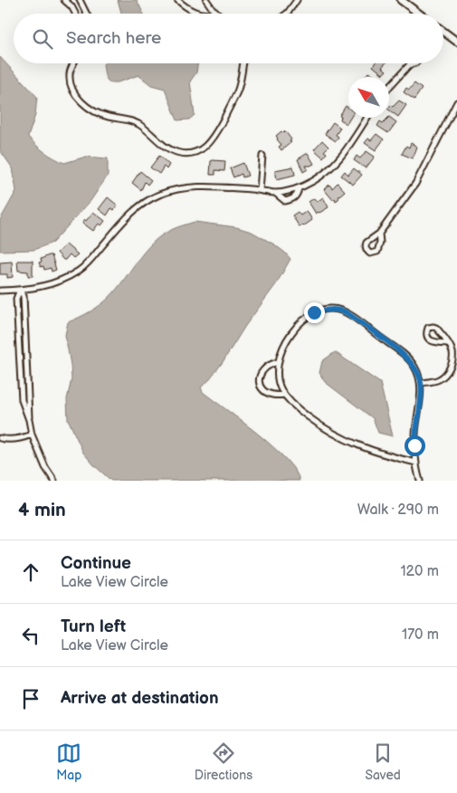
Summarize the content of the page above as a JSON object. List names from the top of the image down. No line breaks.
{"north":"top left","page":{"search":"Search here","heading":["4 min","Walk · 290 m"],"list":[["Continue","Lake View Circle","120 m"],["Turn left","Lake View Circle","170 m"],"Arrive at destination"],"nav":["Map","Directions","Saved"]}}
